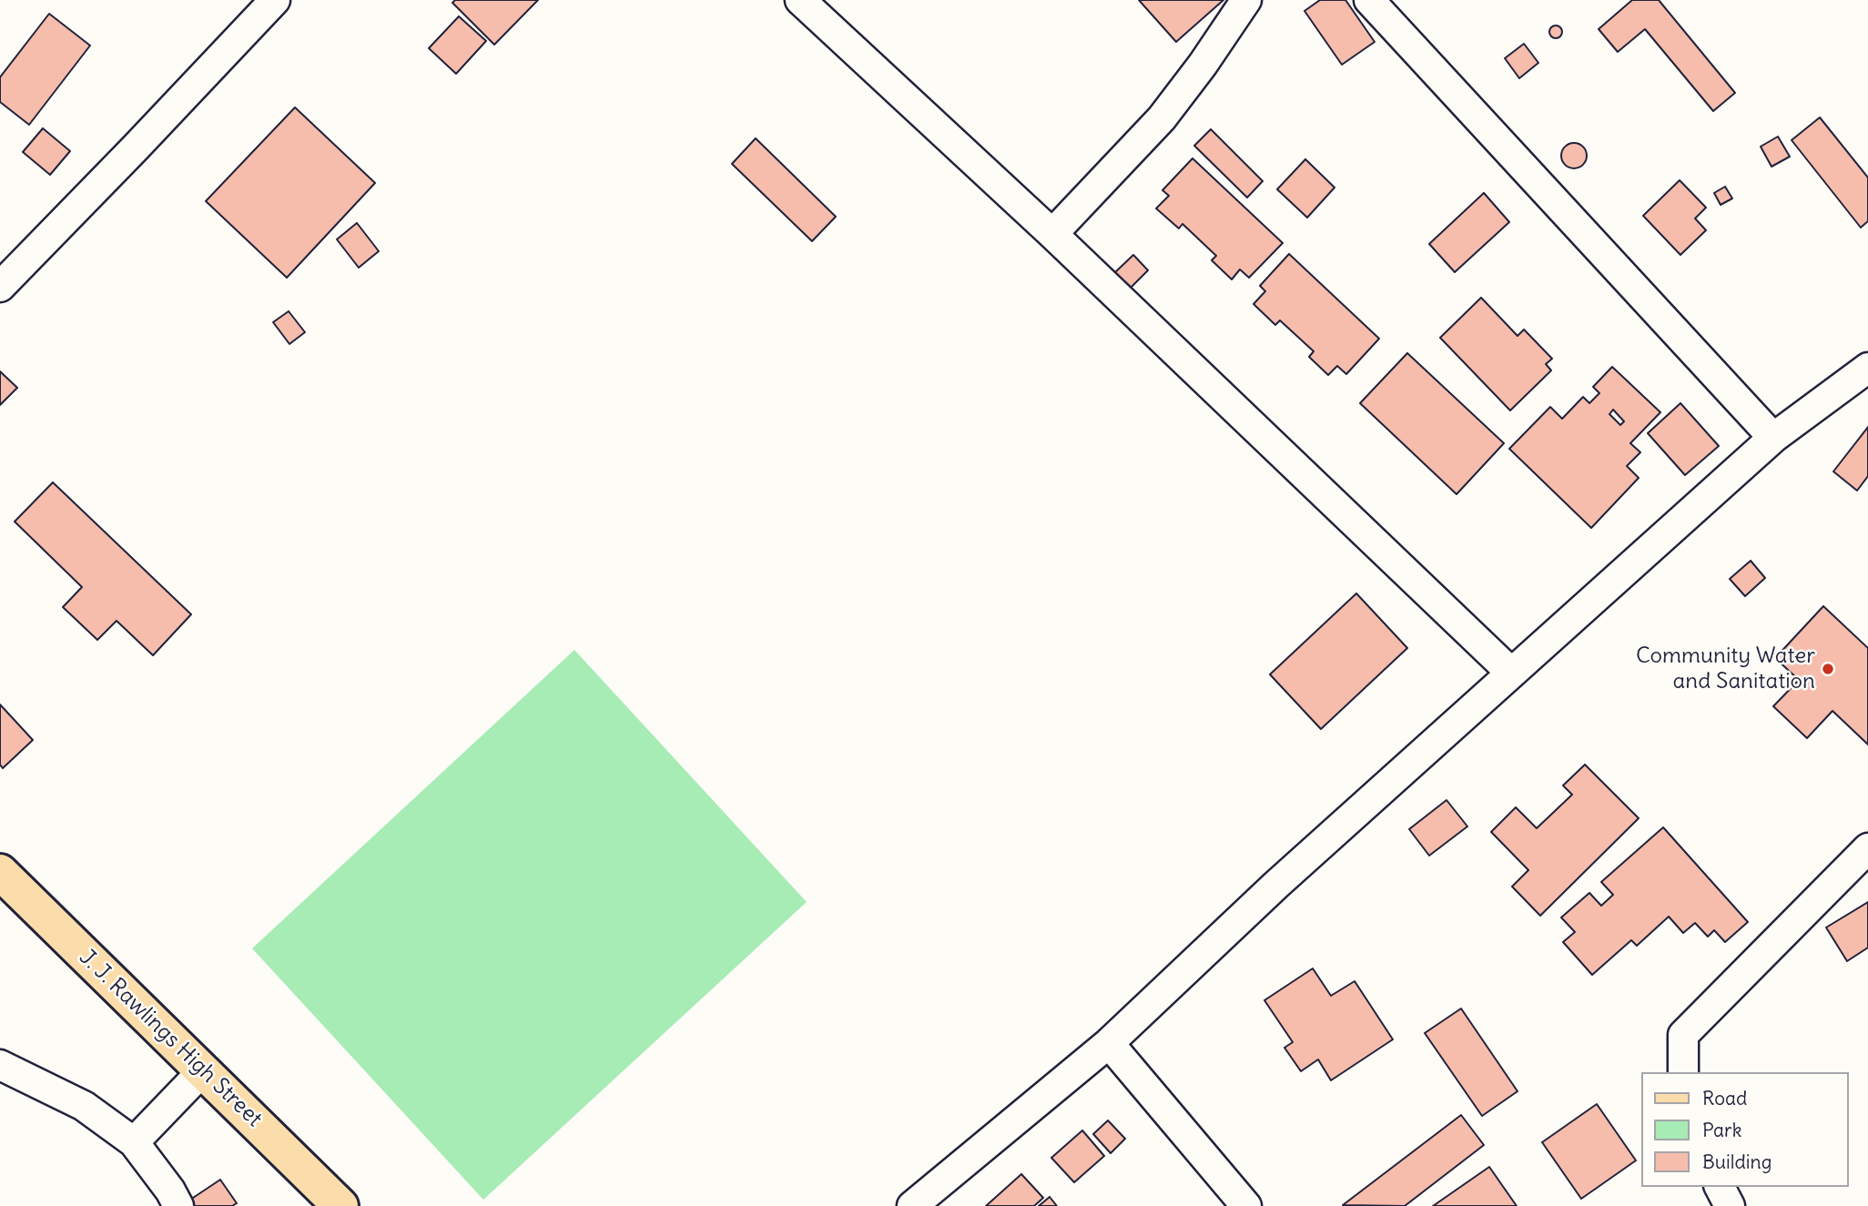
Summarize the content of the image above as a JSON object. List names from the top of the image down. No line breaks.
{"streets":{"main road":["J. J. Rawlings High Street"]},"places":["Community Water and Sanitation"],"legend":["Road","Park","Building"]}
